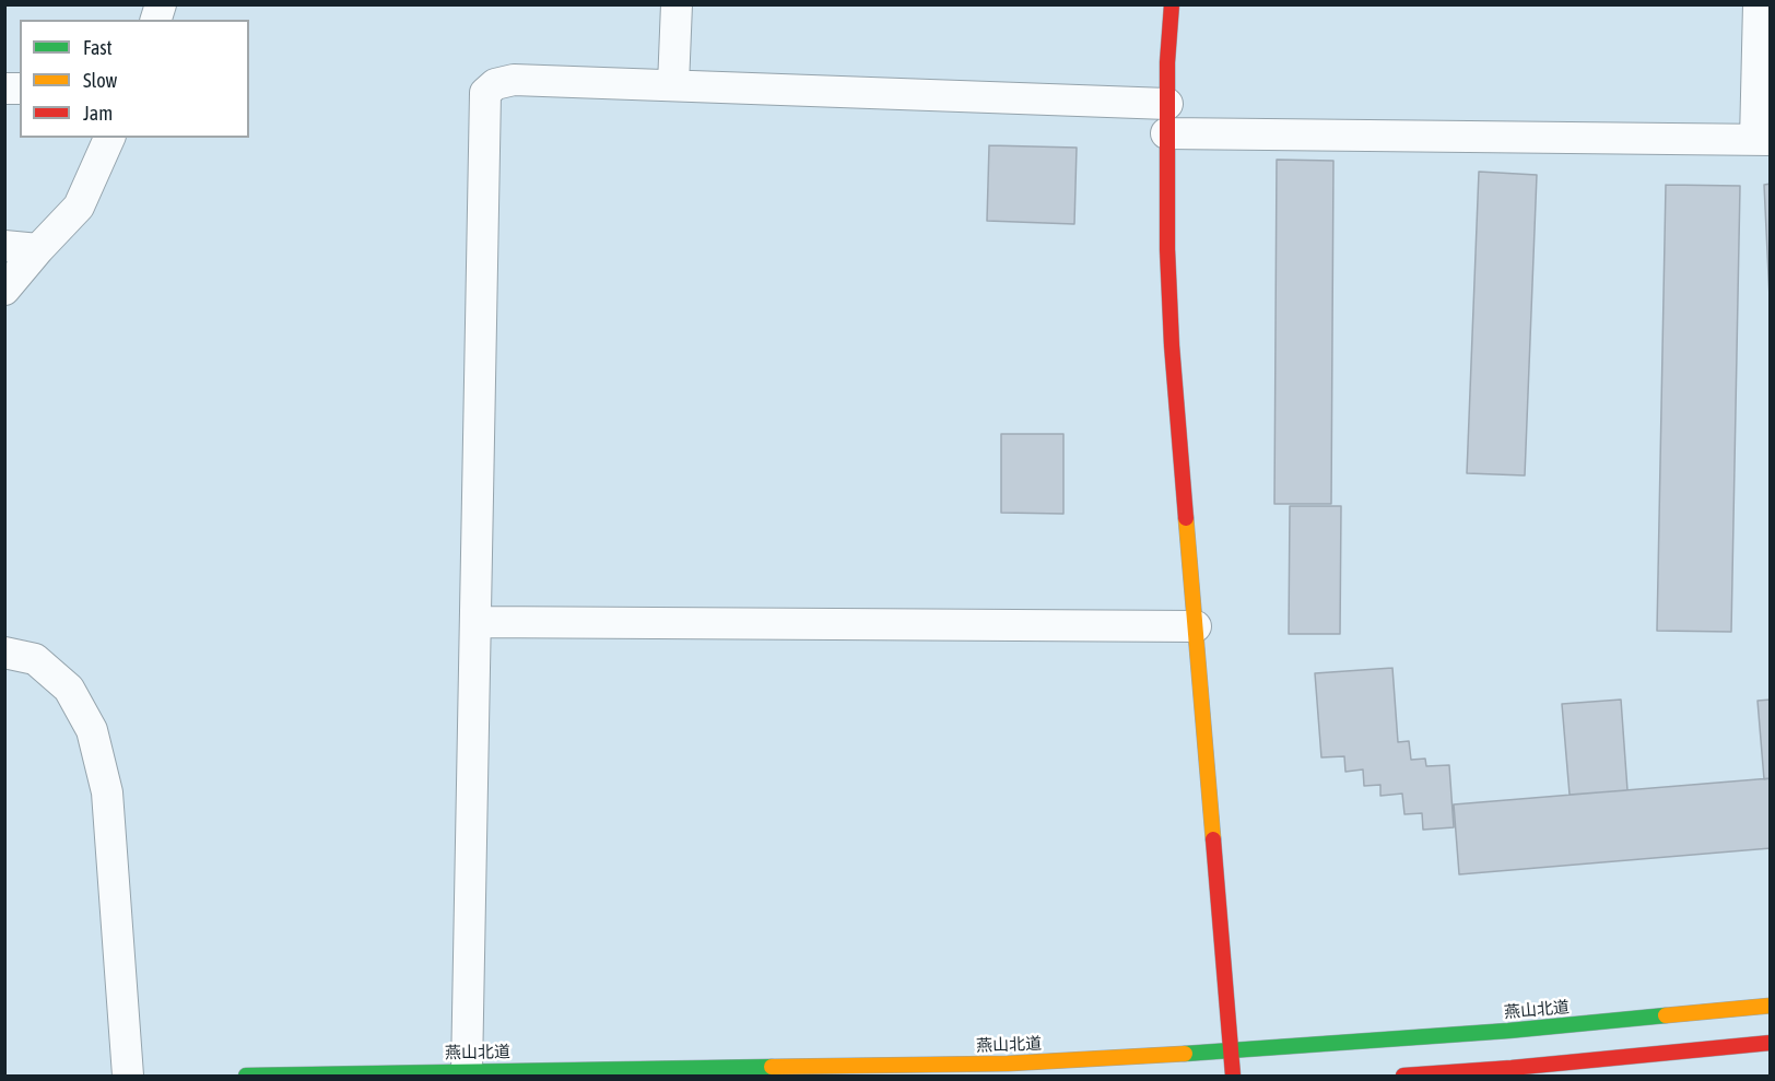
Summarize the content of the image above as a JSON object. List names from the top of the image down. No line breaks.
{"streets":{"main road":["燕山北道"]},"legend":["Fast","Slow","Jam"]}
